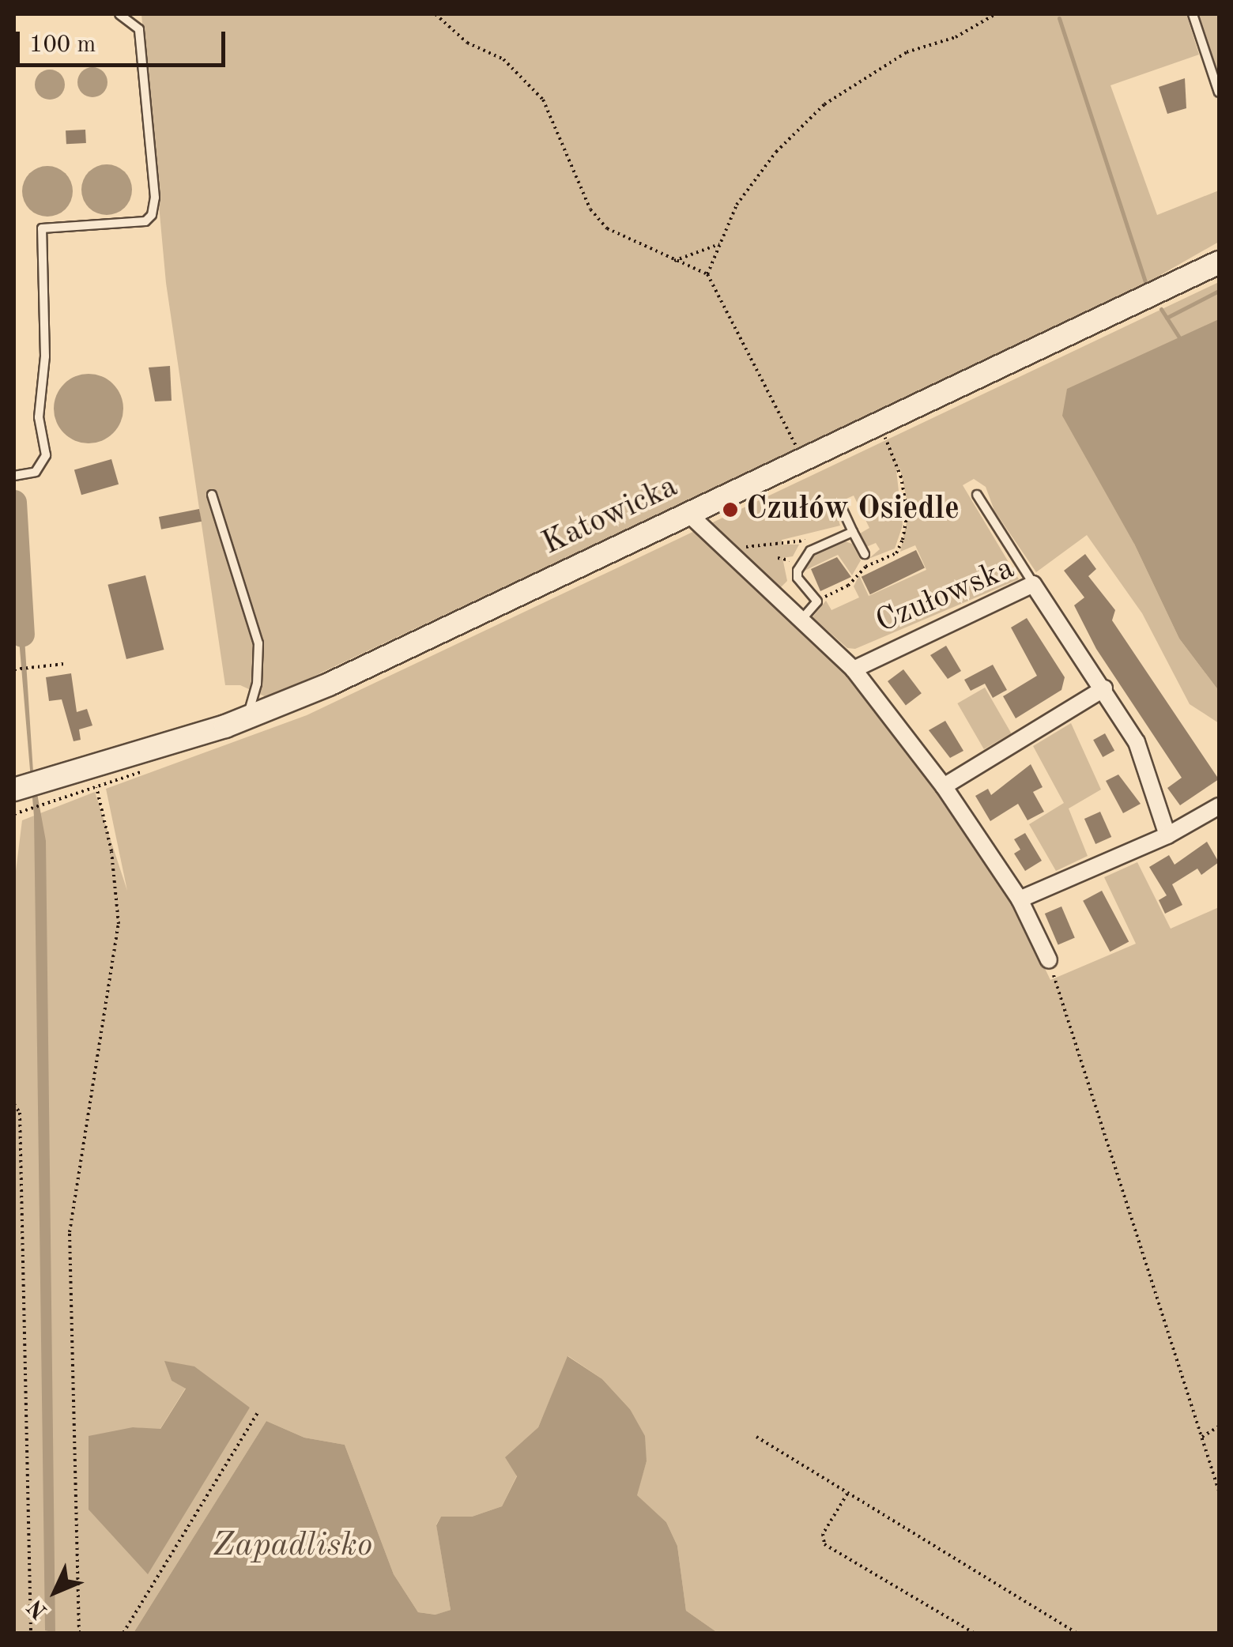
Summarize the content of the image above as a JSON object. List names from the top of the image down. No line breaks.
{"streets":{"main road":["Katowicka"],"street":["Czułowska"]},"crossings":[["Katowicka","Czułowska"]],"water":["Zapadlisko"],"places":["Czułów Osiedle"],"scale_bar":"100 m","north":"bottom left"}
